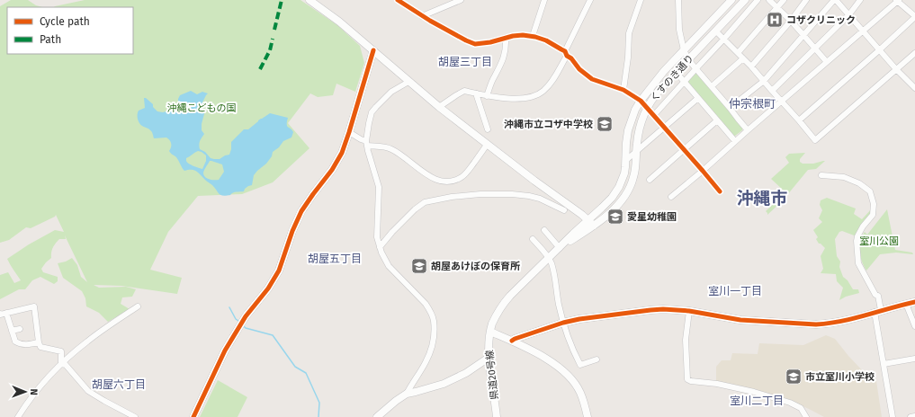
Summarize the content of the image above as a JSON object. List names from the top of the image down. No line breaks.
{"streets":{"street":["くすのき通り","県道20号線"]},"crossings":[["くすのき通り","県道20号線"]],"districts":["胡屋三丁目","仲宗根町","沖縄市","胡屋五丁目","室川一丁目","胡屋六丁目","室川二丁目"],"parks":["沖縄こどもの国","室川公園"],"places":{"hospital":["コザクリニック"],"school or university":["沖縄市立コザ中学校","愛星幼稚園","胡屋あけぼの保育所","市立室川小学校"]},"legend":["Cycle path","Path"],"north":"right"}
